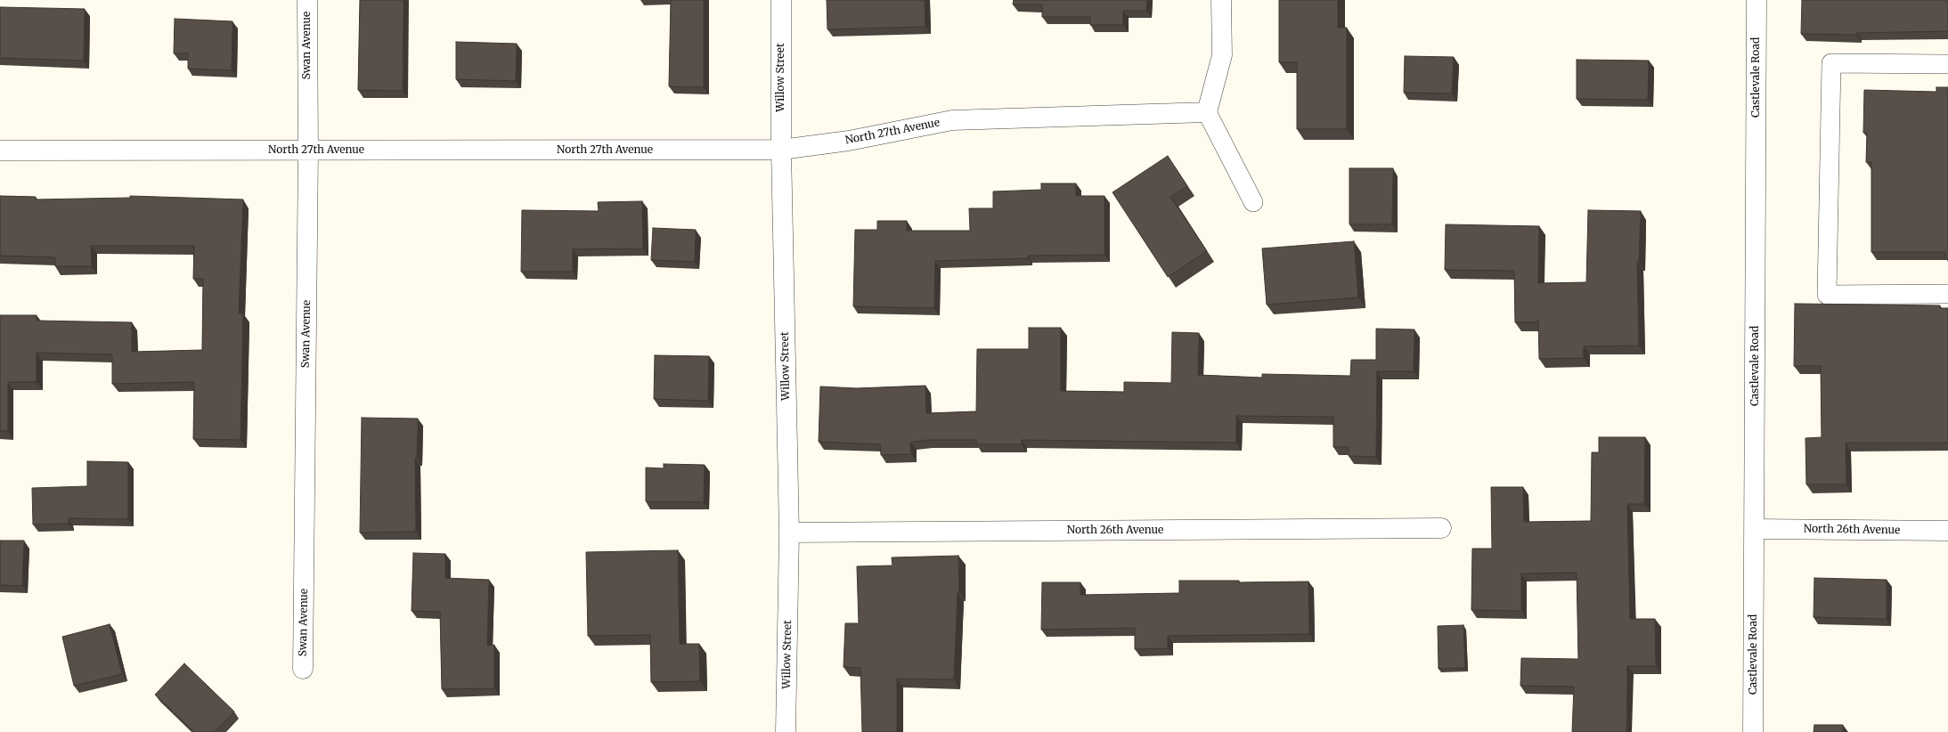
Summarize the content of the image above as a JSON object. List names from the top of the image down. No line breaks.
{"streets":{"street":["Swan Avenue","Willow Street","Castlevale Road","North 27th Avenue","North 26th Avenue"]},"crossings":[["Swan Avenue","North 27th Avenue"],["Willow Street","North 27th Avenue"],["Willow Street","North 26th Avenue"],["Castlevale Road","North 26th Avenue"]]}
